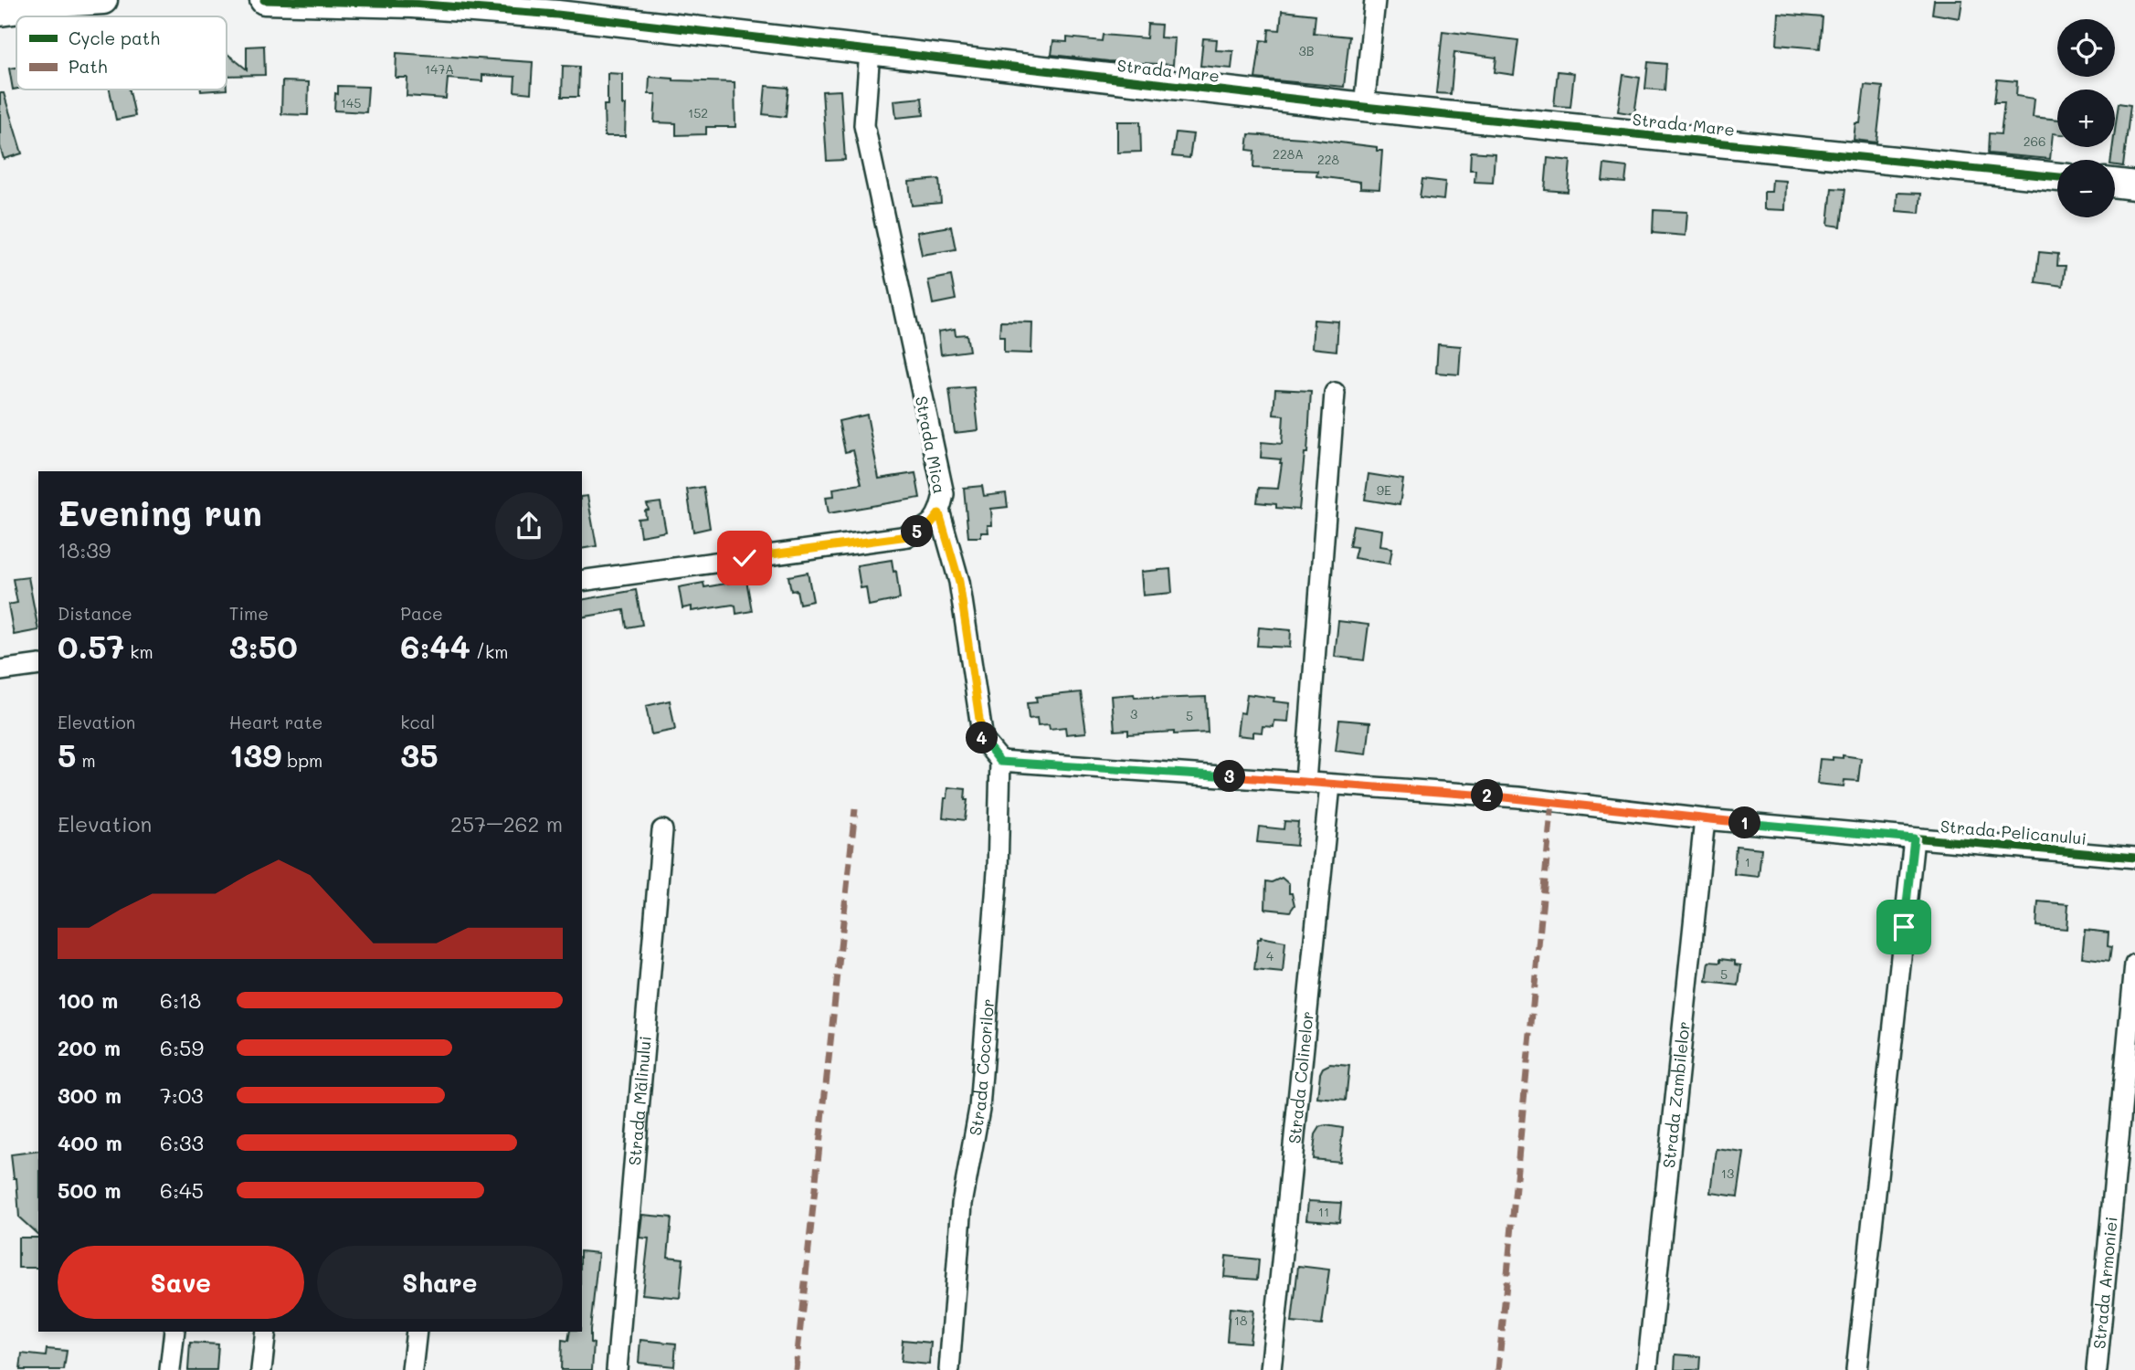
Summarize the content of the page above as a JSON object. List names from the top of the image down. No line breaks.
{"streets":{"street":["Strada Mare","Strada Mica","Strada Pelicanului","Strada Cocorilor","Strada Colinelor","Strada Zambilelor","Strada Mălinului","Strada Armoniei"]},"crossings":[["Strada Mare","Strada Mica"],["Strada Pelicanului","Strada Cocorilor"],["Strada Pelicanului","Strada Colinelor"],["Strada Pelicanului","Strada Zambilelor"]],"house_numbers":["3B","147A","145","152","266","228A","228","9E","3","5","1","4","5","13","11","18"],"legend":["Cycle path","Path"],"page":{"map_buttons":["+","−"],"heading":["Evening run","18:39"],"pins":["5","4","3","2","1"],"stats":[["Distance","0.57 km"],["Time","3:50"],["Pace","6:44 /km"],["Elevation","5 m"],["Heart rate","139 bpm"],["kcal","35"]],"chart":["Elevation","257–262 m"],"list":[{"name":"100 m","note":"6:18"},{"name":"200 m","note":"6:59"},{"name":"300 m","note":"7:03"},{"name":"400 m","note":"6:33"},{"name":"500 m","note":"6:45"}],"buttons":["Save","Share"]}}
